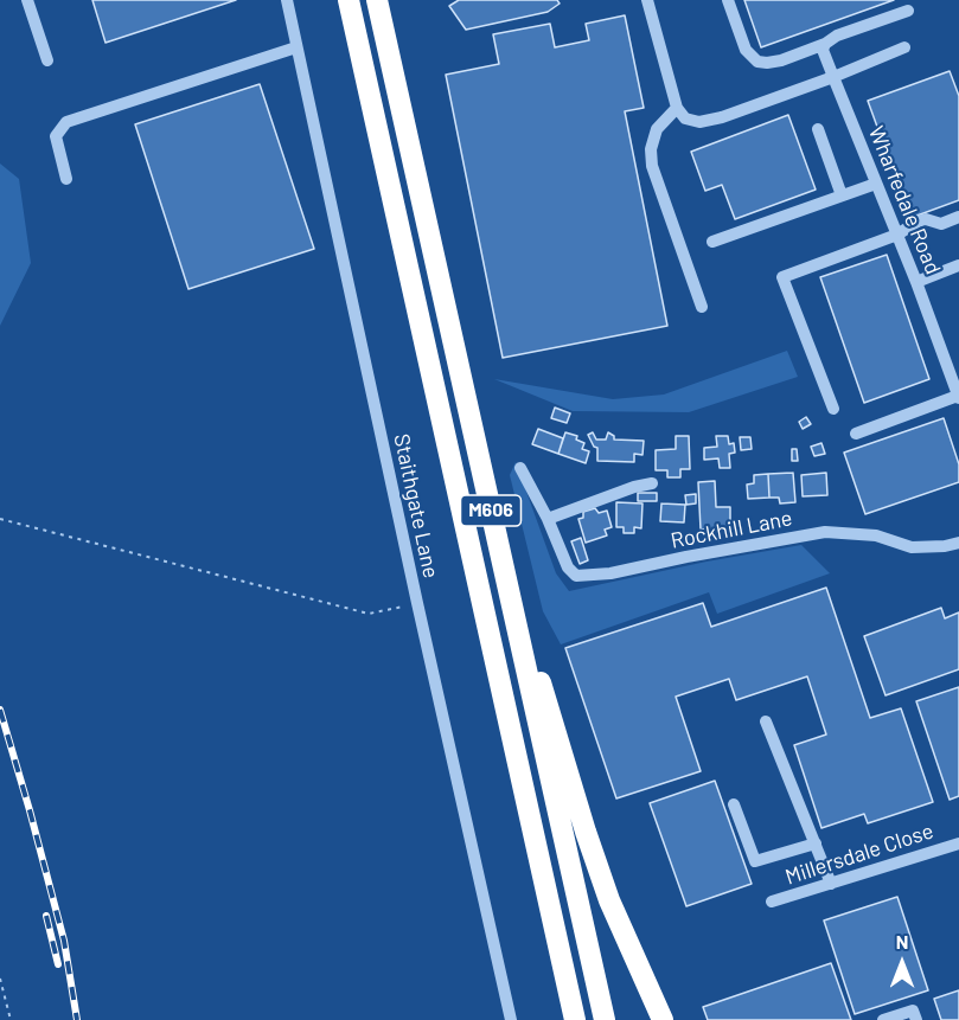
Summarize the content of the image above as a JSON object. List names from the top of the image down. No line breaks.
{"streets":{"highway":["M606"],"street":["Wharfedale Road","Staithgate Lane","Rockhill Lane","Millersdale Close"]},"north":"top"}
